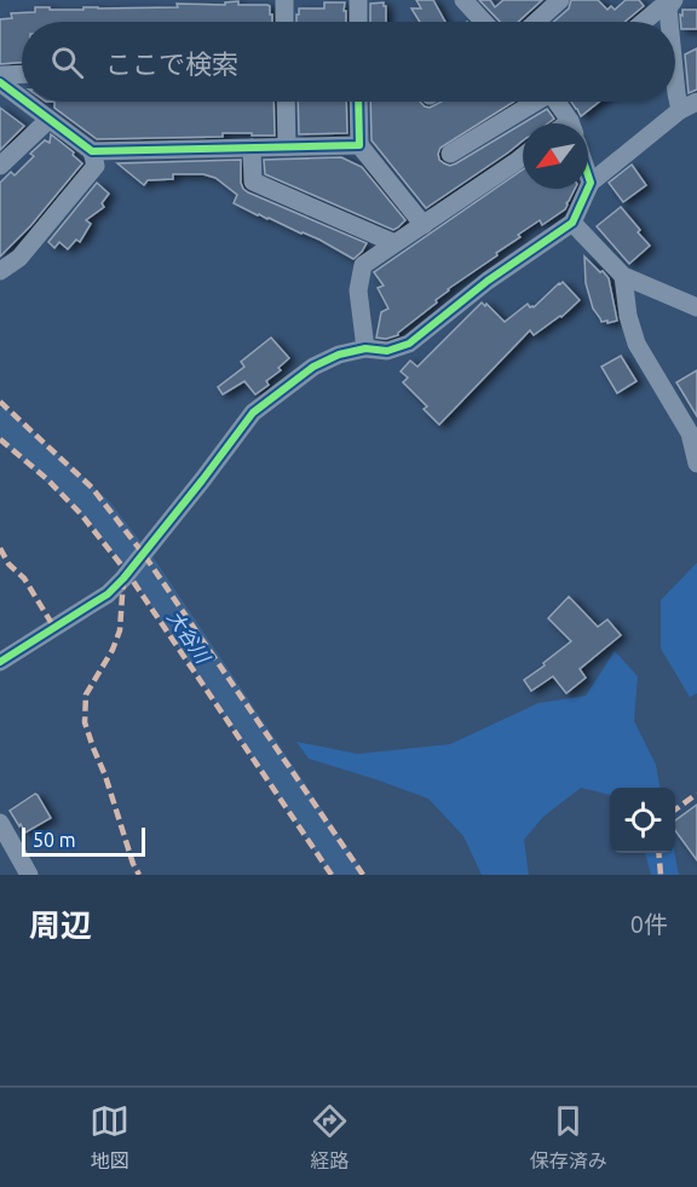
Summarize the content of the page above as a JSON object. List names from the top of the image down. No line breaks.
{"water":["大谷川"],"scale_bar":"50 m","north":"bottom left","page":{"search":"ここで検索","scale":"50 m","heading":["周辺","0件"],"nav":["地図","経路","保存済み"]}}
